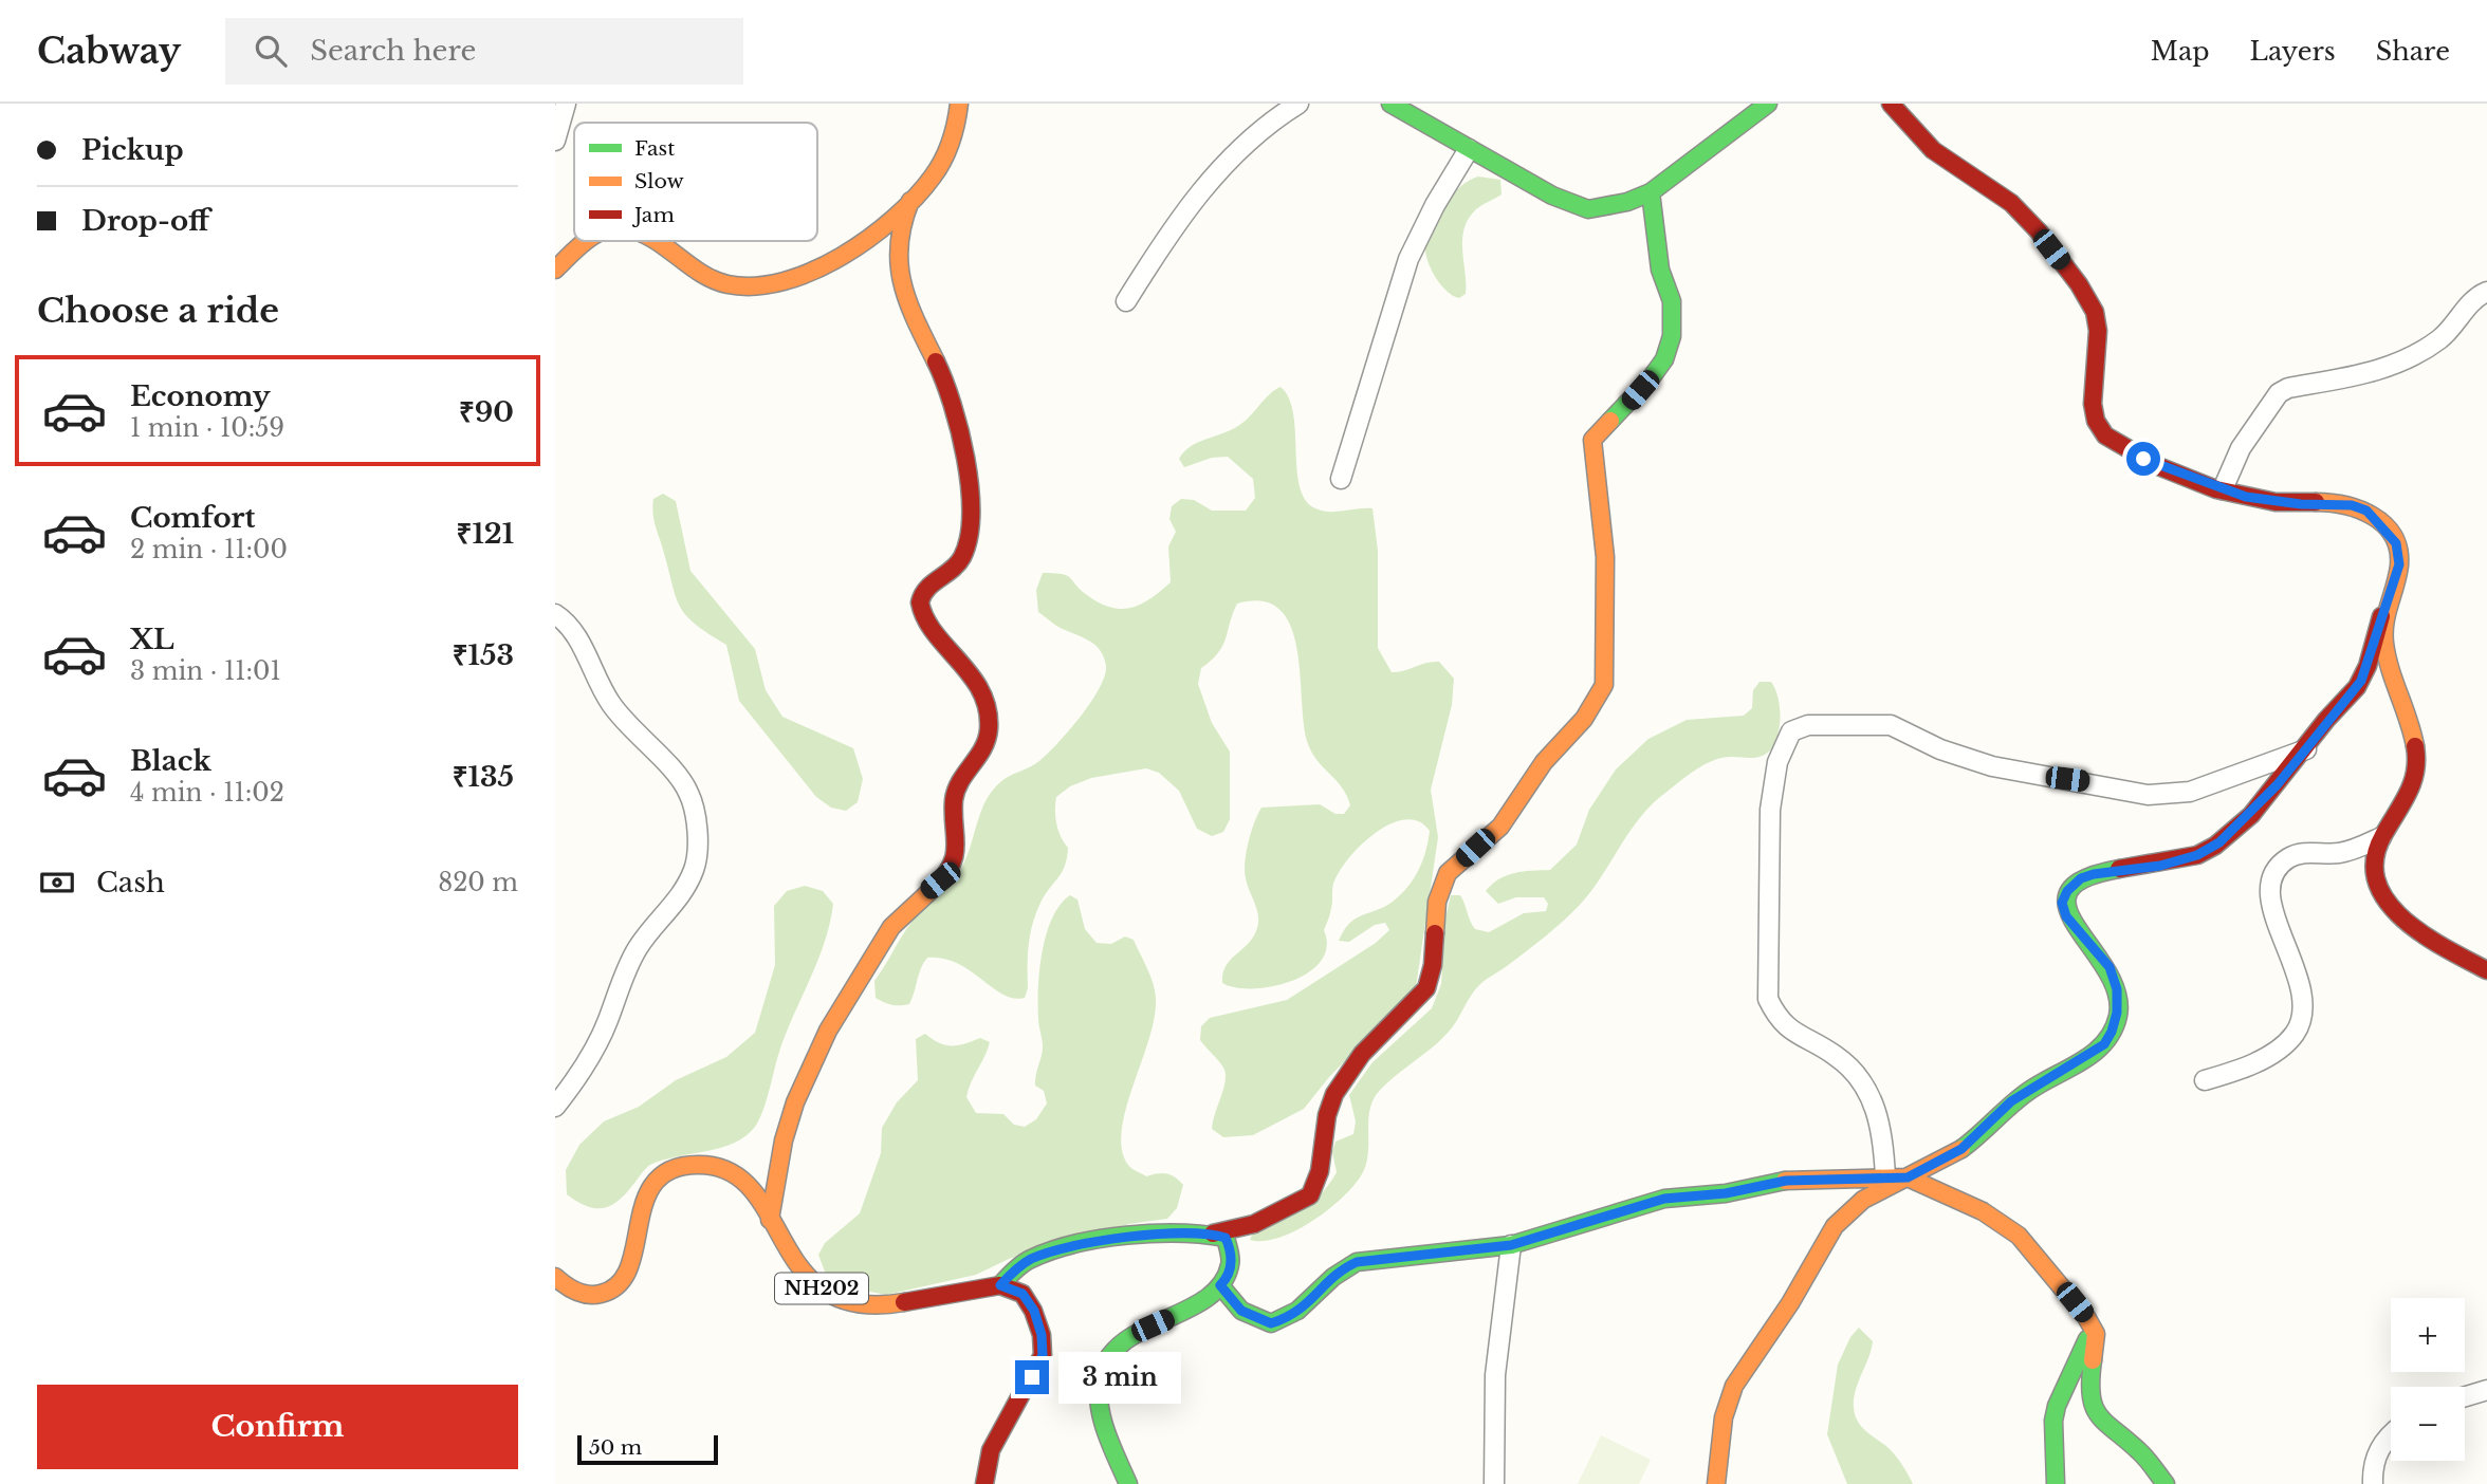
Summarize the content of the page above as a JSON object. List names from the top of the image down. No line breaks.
{"streets":{"main road":["NH202"]},"legend":["Fast","Slow","Jam"],"scale_bar":"50 m","page":{"header":"Cabway","search":"Search here","nav":["Map","Layers","Share"],"banner":["Pickup","Drop-off"],"heading":"Choose a ride","list":[{"name":"Economy","note":"1 min · 10:59","value":"₹90"},{"name":"Comfort","note":"2 min · 11:00","value":"₹121"},{"name":"XL","note":"3 min · 11:01","value":"₹153"},{"name":"Black","note":"4 min · 11:02","value":"₹135"}],"pay":["Cash","820 m"],"map_buttons":["+","−"],"bubble":"3 min","buttons":"Confirm","scale":"50 m"}}
